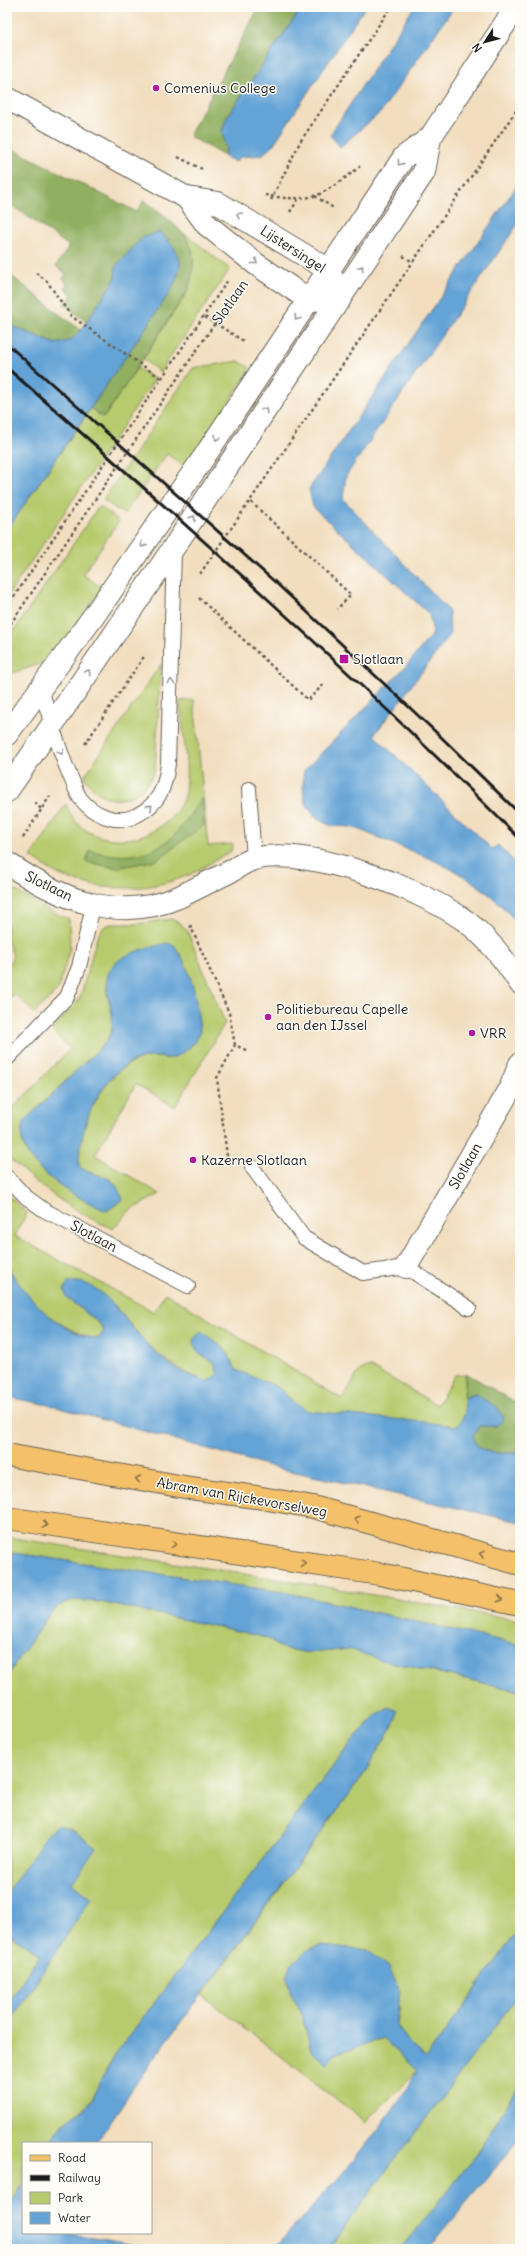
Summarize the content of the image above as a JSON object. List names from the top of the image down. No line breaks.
{"streets":{"main road":["Abram van Rijckevorselweg"],"street":["Lijstersingel","Slotlaan"]},"crossings":[["Lijstersingel","Slotlaan"]],"places":{"other":["Comenius College","Politiebureau Capelle aan den IJssel","VRR","Kazerne Slotlaan"],"transit":["Slotlaan"]},"legend":["Road","Railway","Park","Water"],"north":"bottom left"}
